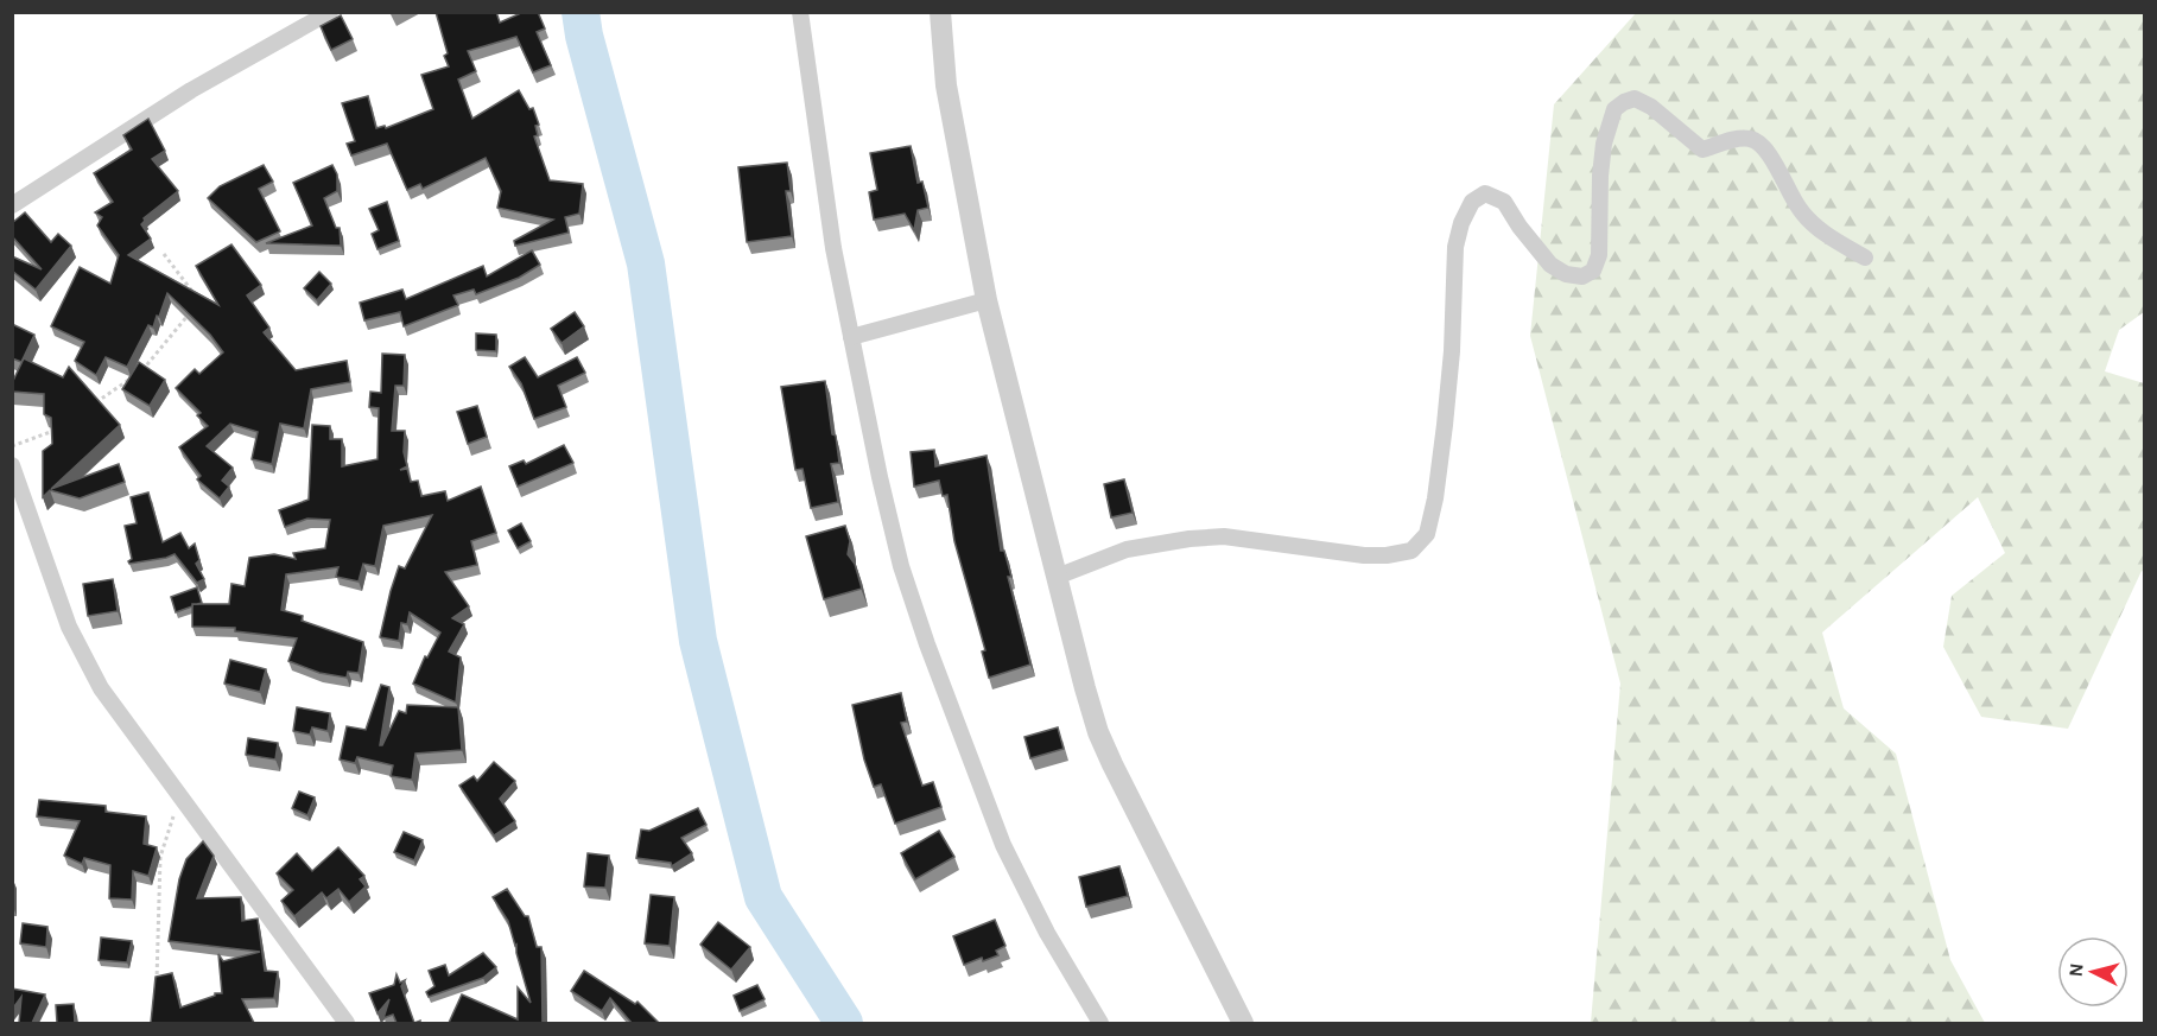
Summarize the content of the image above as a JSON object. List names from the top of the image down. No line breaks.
{"north":"left"}
